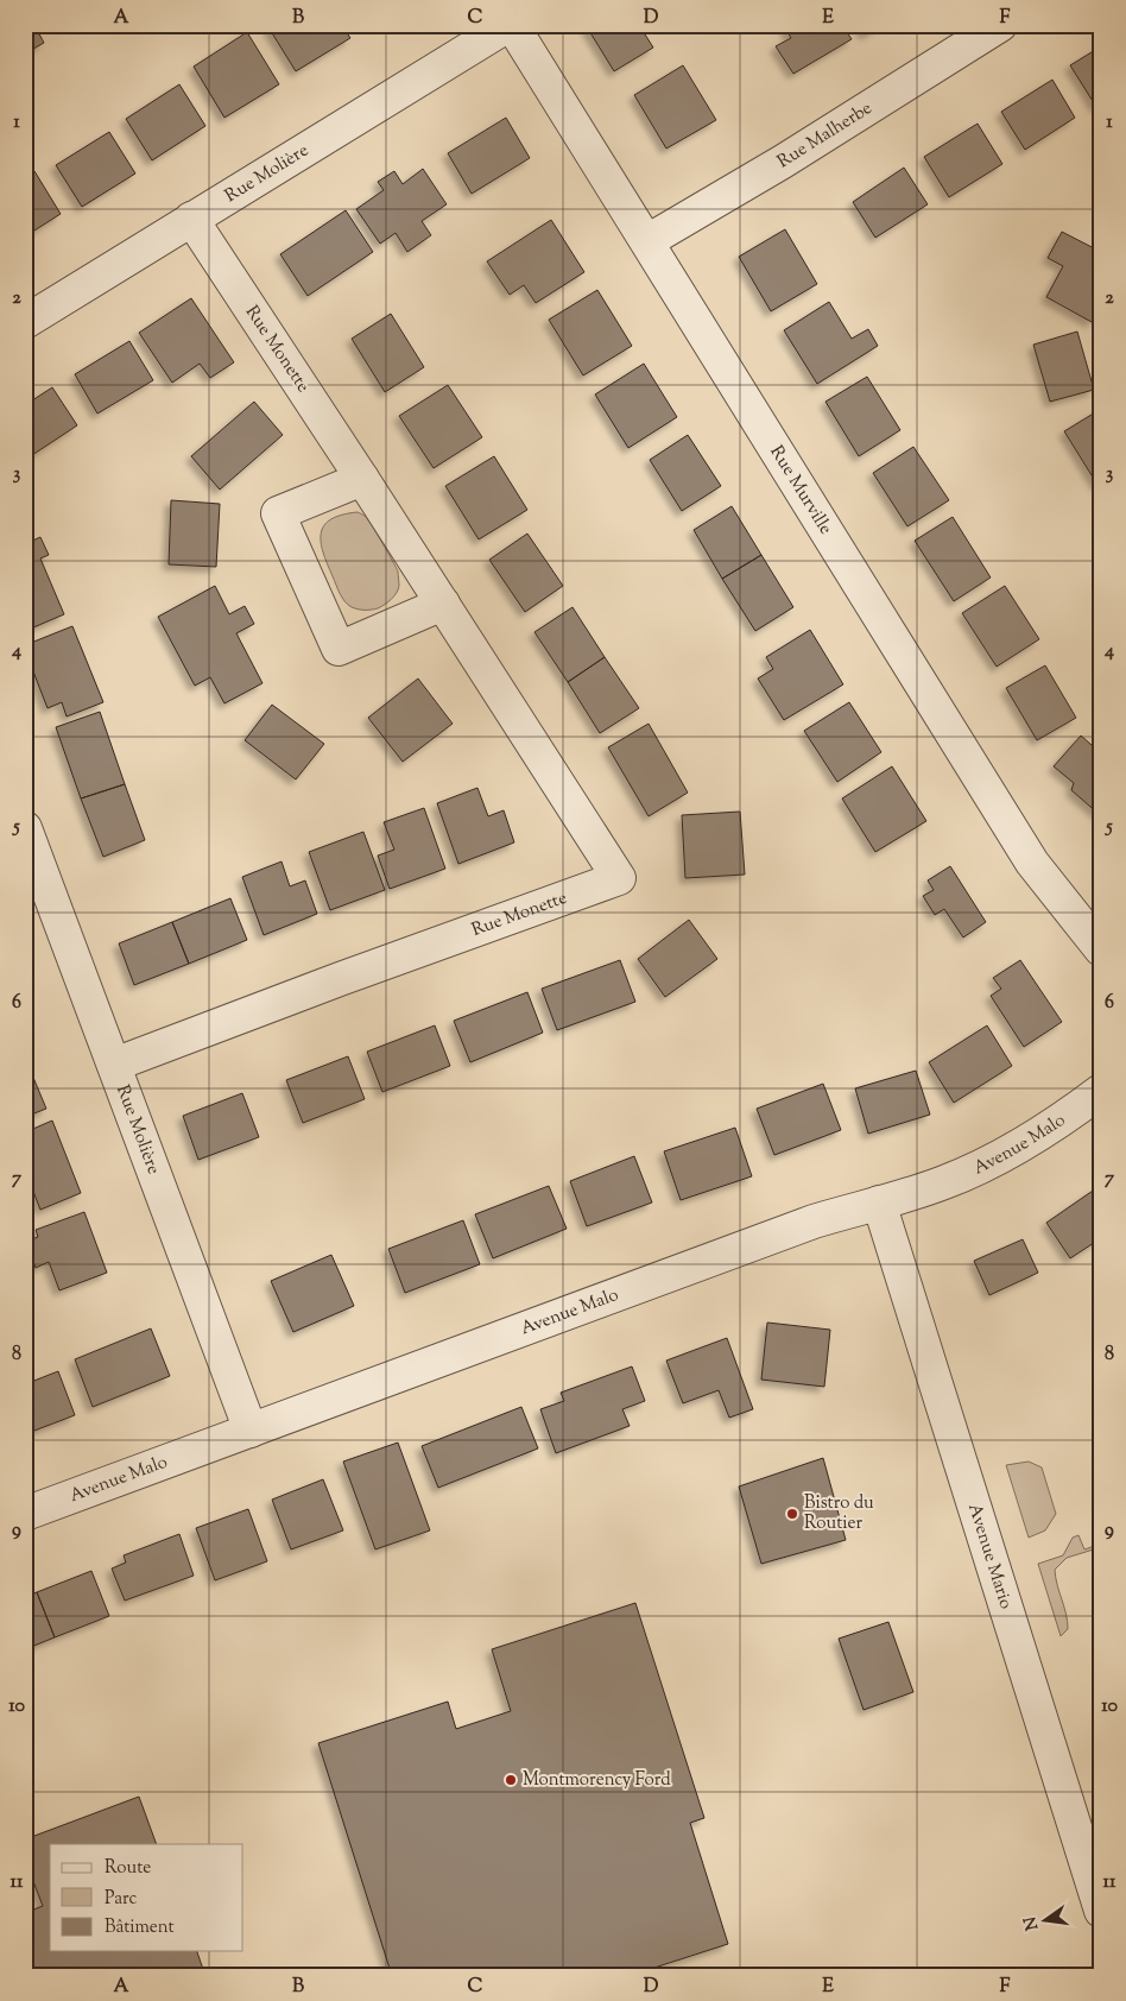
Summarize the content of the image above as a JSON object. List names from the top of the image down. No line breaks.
{"streets":{"street":["Rue Malherbe","Rue Molière","Rue Monette","Rue Murville","Avenue Malo","Avenue Mario"]},"crossings":[["Rue Malherbe","Rue Murville"],["Rue Molière","Rue Monette"],["Rue Molière","Rue Murville"],["Rue Molière","Avenue Malo"],["Avenue Malo","Avenue Mario"]],"places":["Bistro du Routier","Montmorency Ford"],"legend":["Route","Parc","Bâtiment"],"north":"left","grid":{"columns":["A","B","C","D","E","F"],"rows":["1","2","3","4","5","6","7","8","9","10","11"]}}
